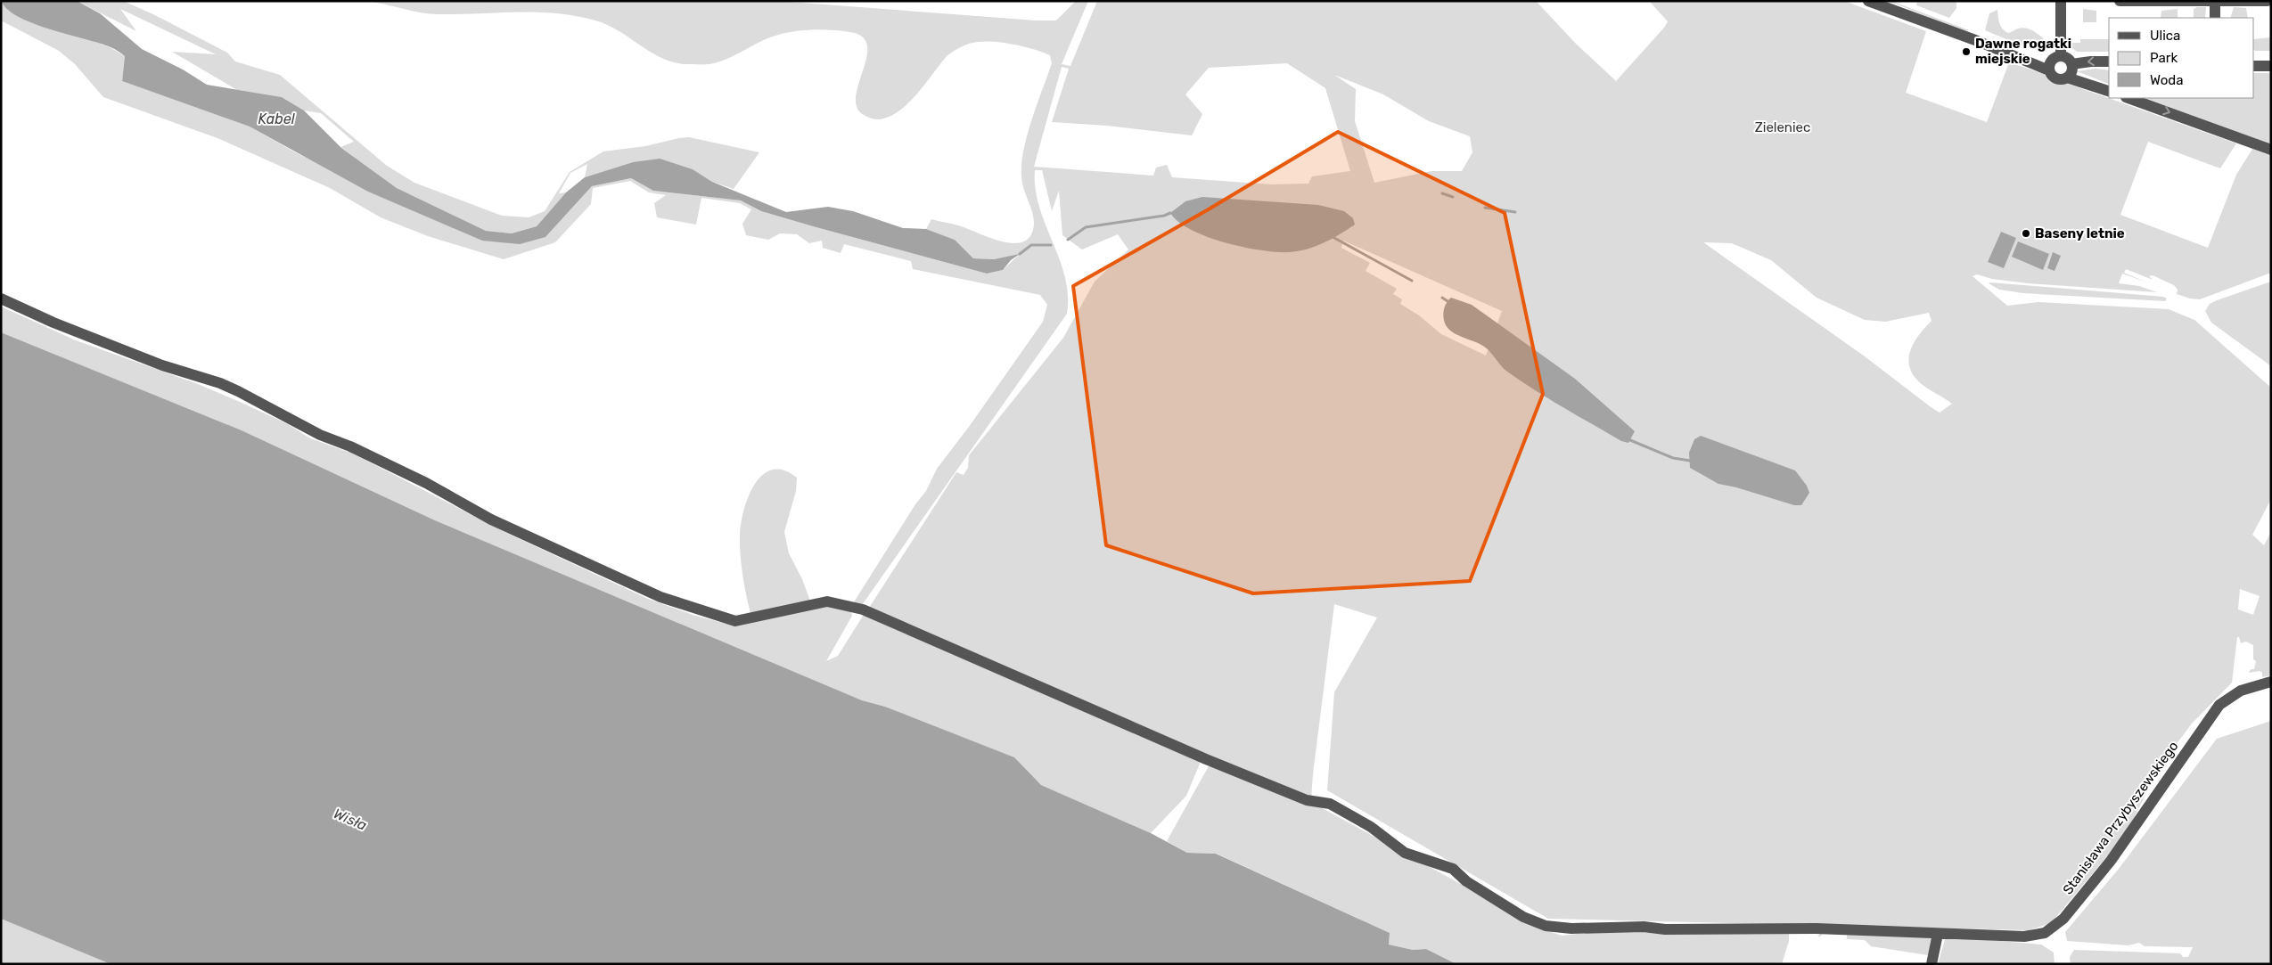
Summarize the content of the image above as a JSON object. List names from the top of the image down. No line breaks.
{"streets":{"street":["Stanisława Przybyszewskiego"]},"water":["Kabel","Wisła"],"parks":["Zieleniec"],"places":["Dawne rogatki miejskie","Baseny letnie"],"legend":["Ulica","Park","Woda"]}
